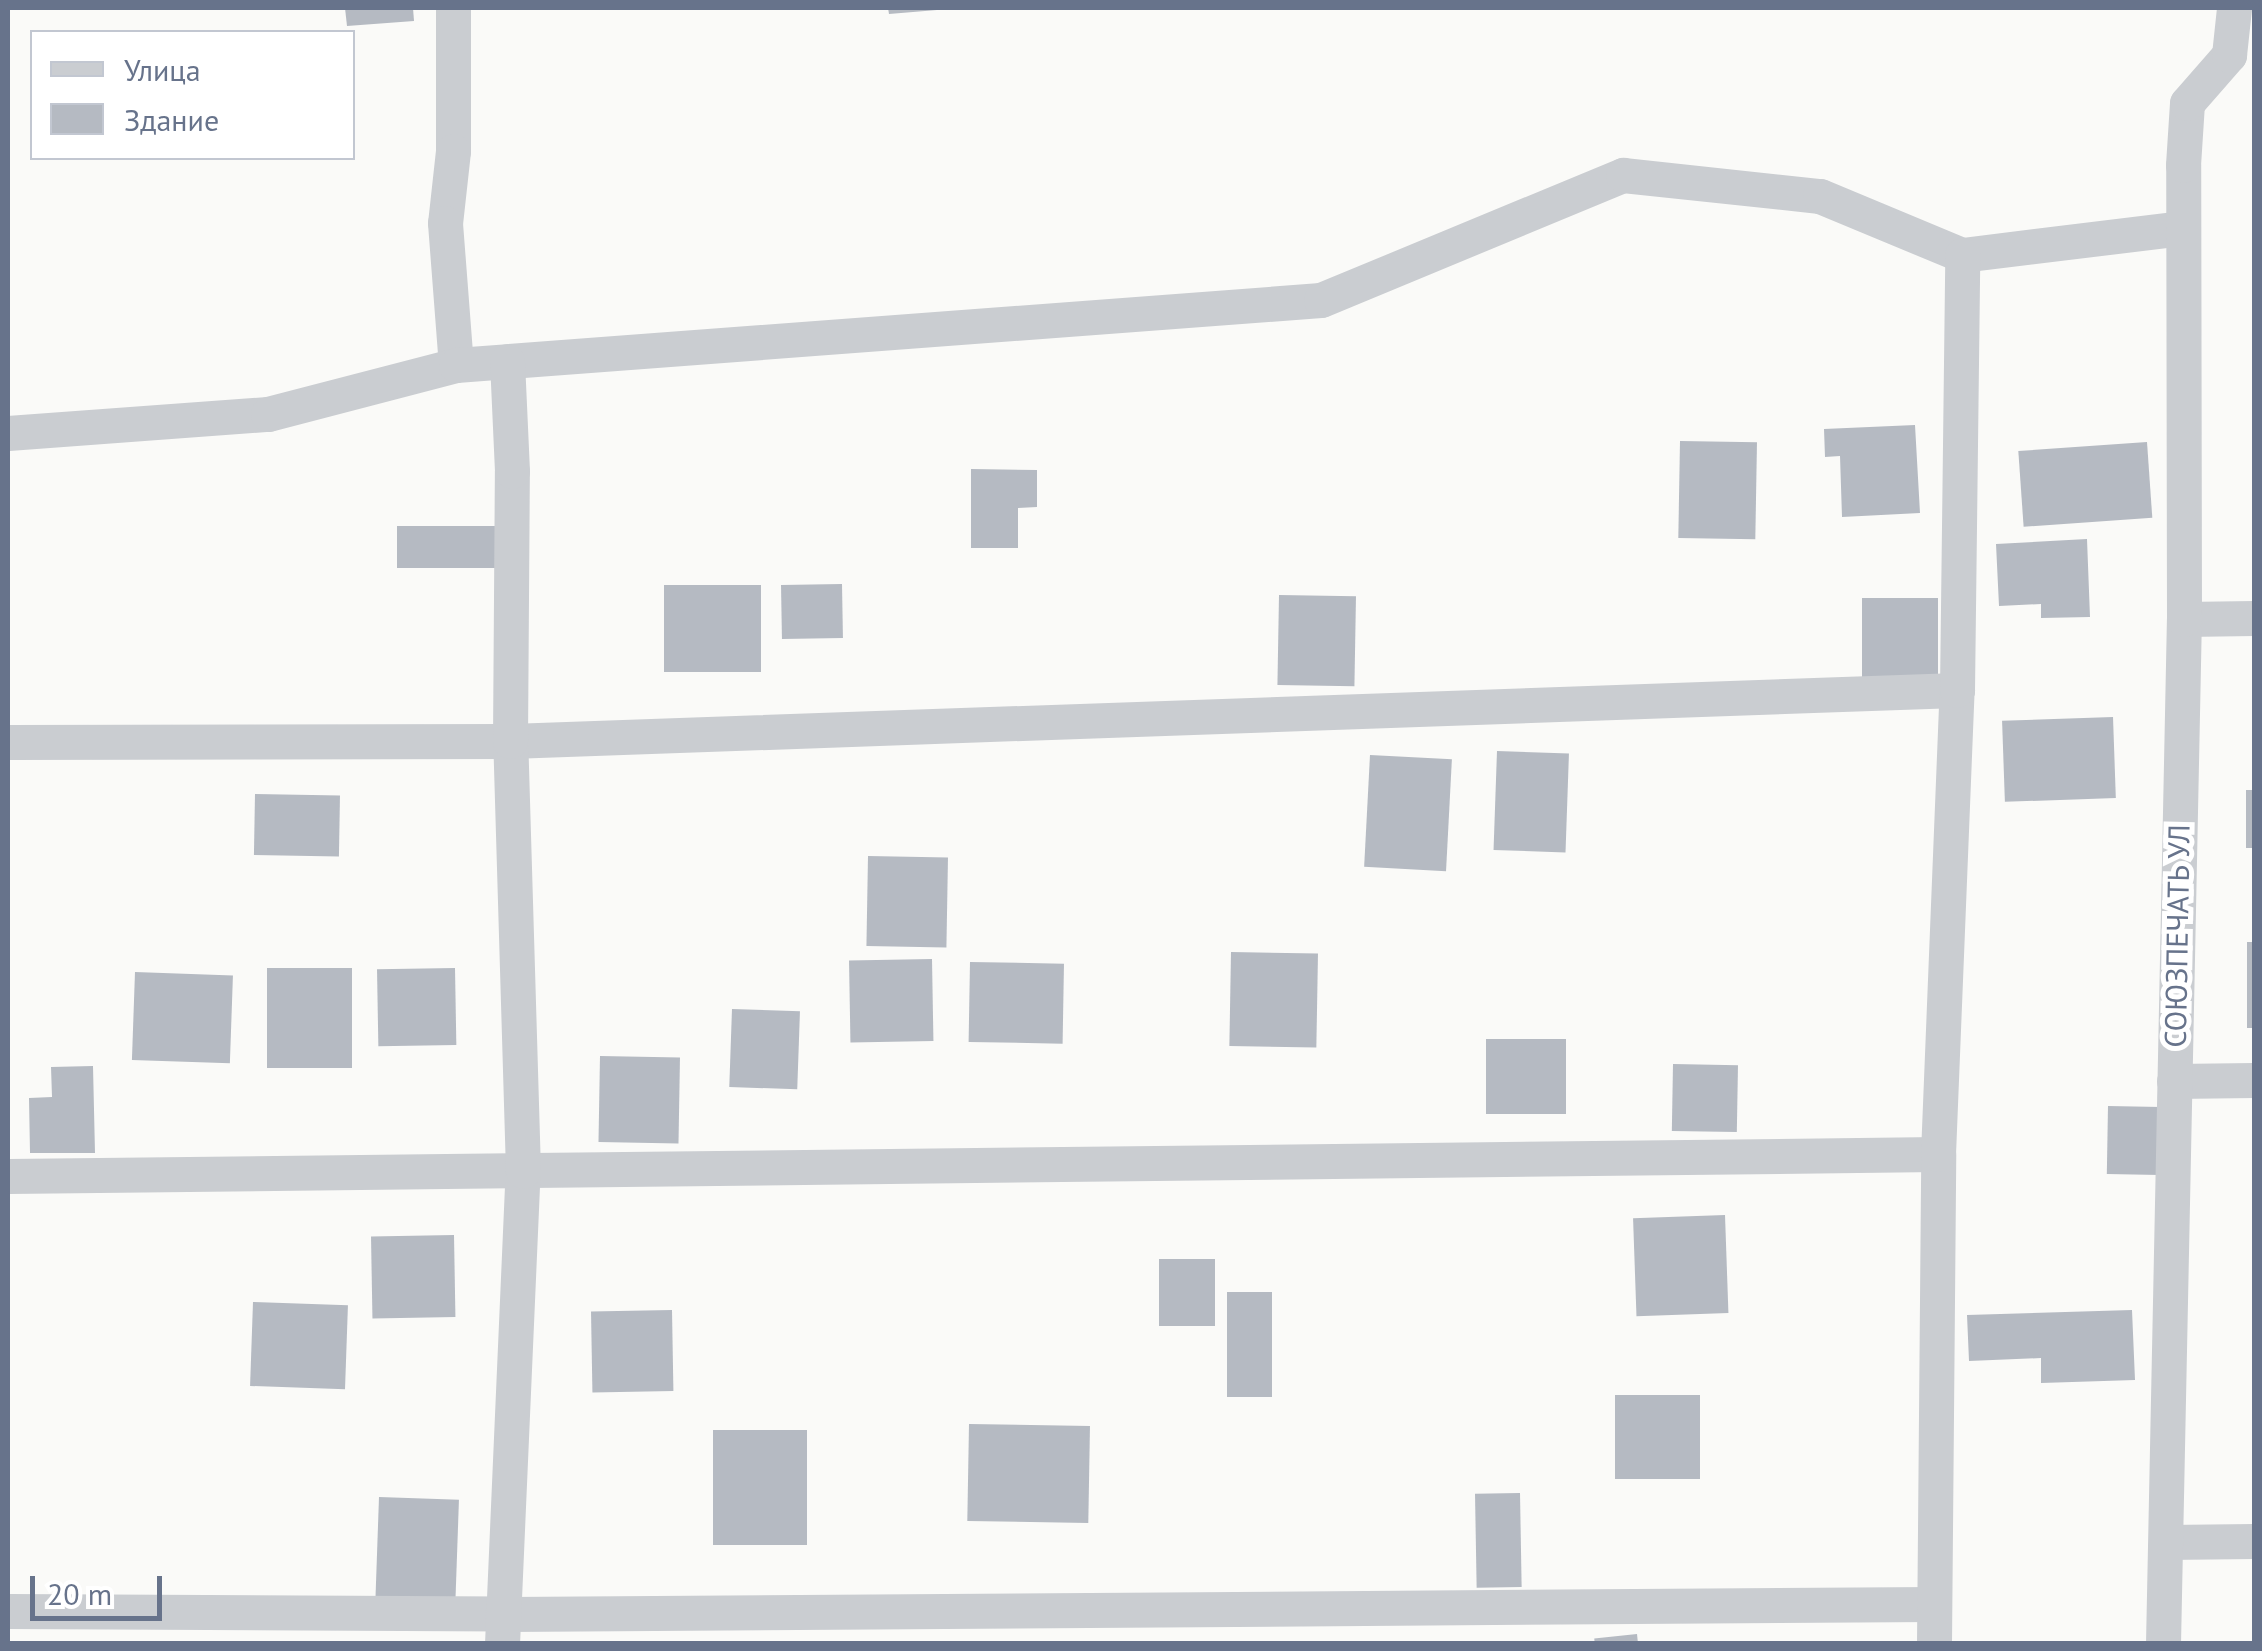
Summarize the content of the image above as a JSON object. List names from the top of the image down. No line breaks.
{"streets":{"street":["СОЮЗПЕЧАТЬ УЛ"]},"legend":["Улица","Здание"],"scale_bar":"20 m"}
